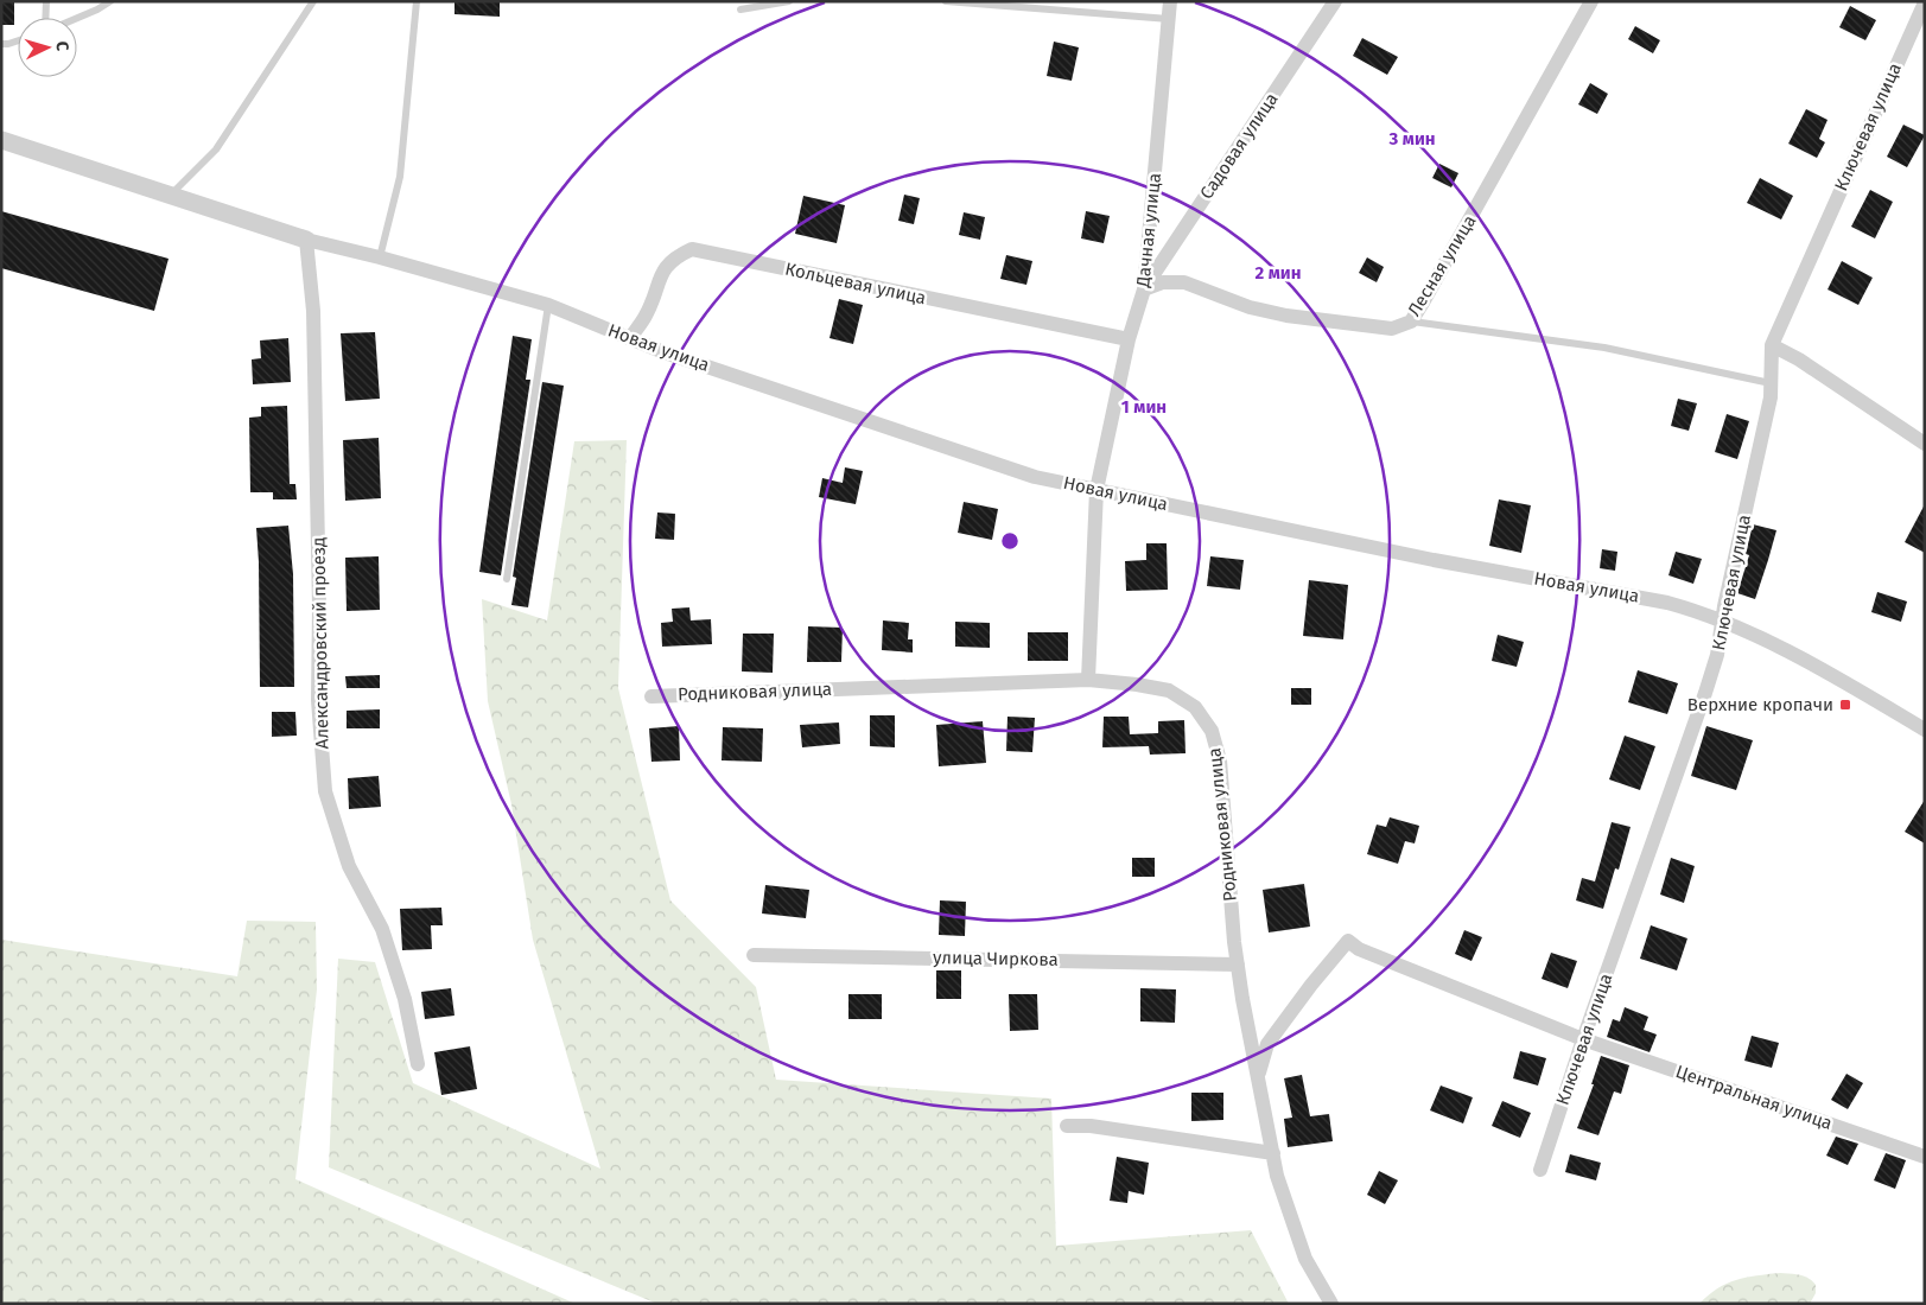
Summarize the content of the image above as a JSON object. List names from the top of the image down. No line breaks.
{"streets":{"street":["Ключевая улица","Садовая улица","Дачная улица","Лесная улица","Кольцевая улица","Новая улица","Александровский проезд","Родниковая улица","улица Чиркова","Центральная улица"]},"crossings":[["Ключевая улица","Новая улица"],["Ключевая улица","Центральная улица"],["Садовая улица","Дачная улица"],["Садовая улица","Лесная улица"],["Дачная улица","Лесная улица"],["Дачная улица","Кольцевая улица"],["Дачная улица","Новая улица"],["Дачная улица","Родниковая улица"],["Кольцевая улица","Новая улица"],["Новая улица","Александровский проезд"],["Родниковая улица","улица Чиркова"],["Родниковая улица","Центральная улица"]],"places":{"transit":["Верхние кропачи"]},"north":"right","rings":["3 мин","2 мин","1 мин"]}
